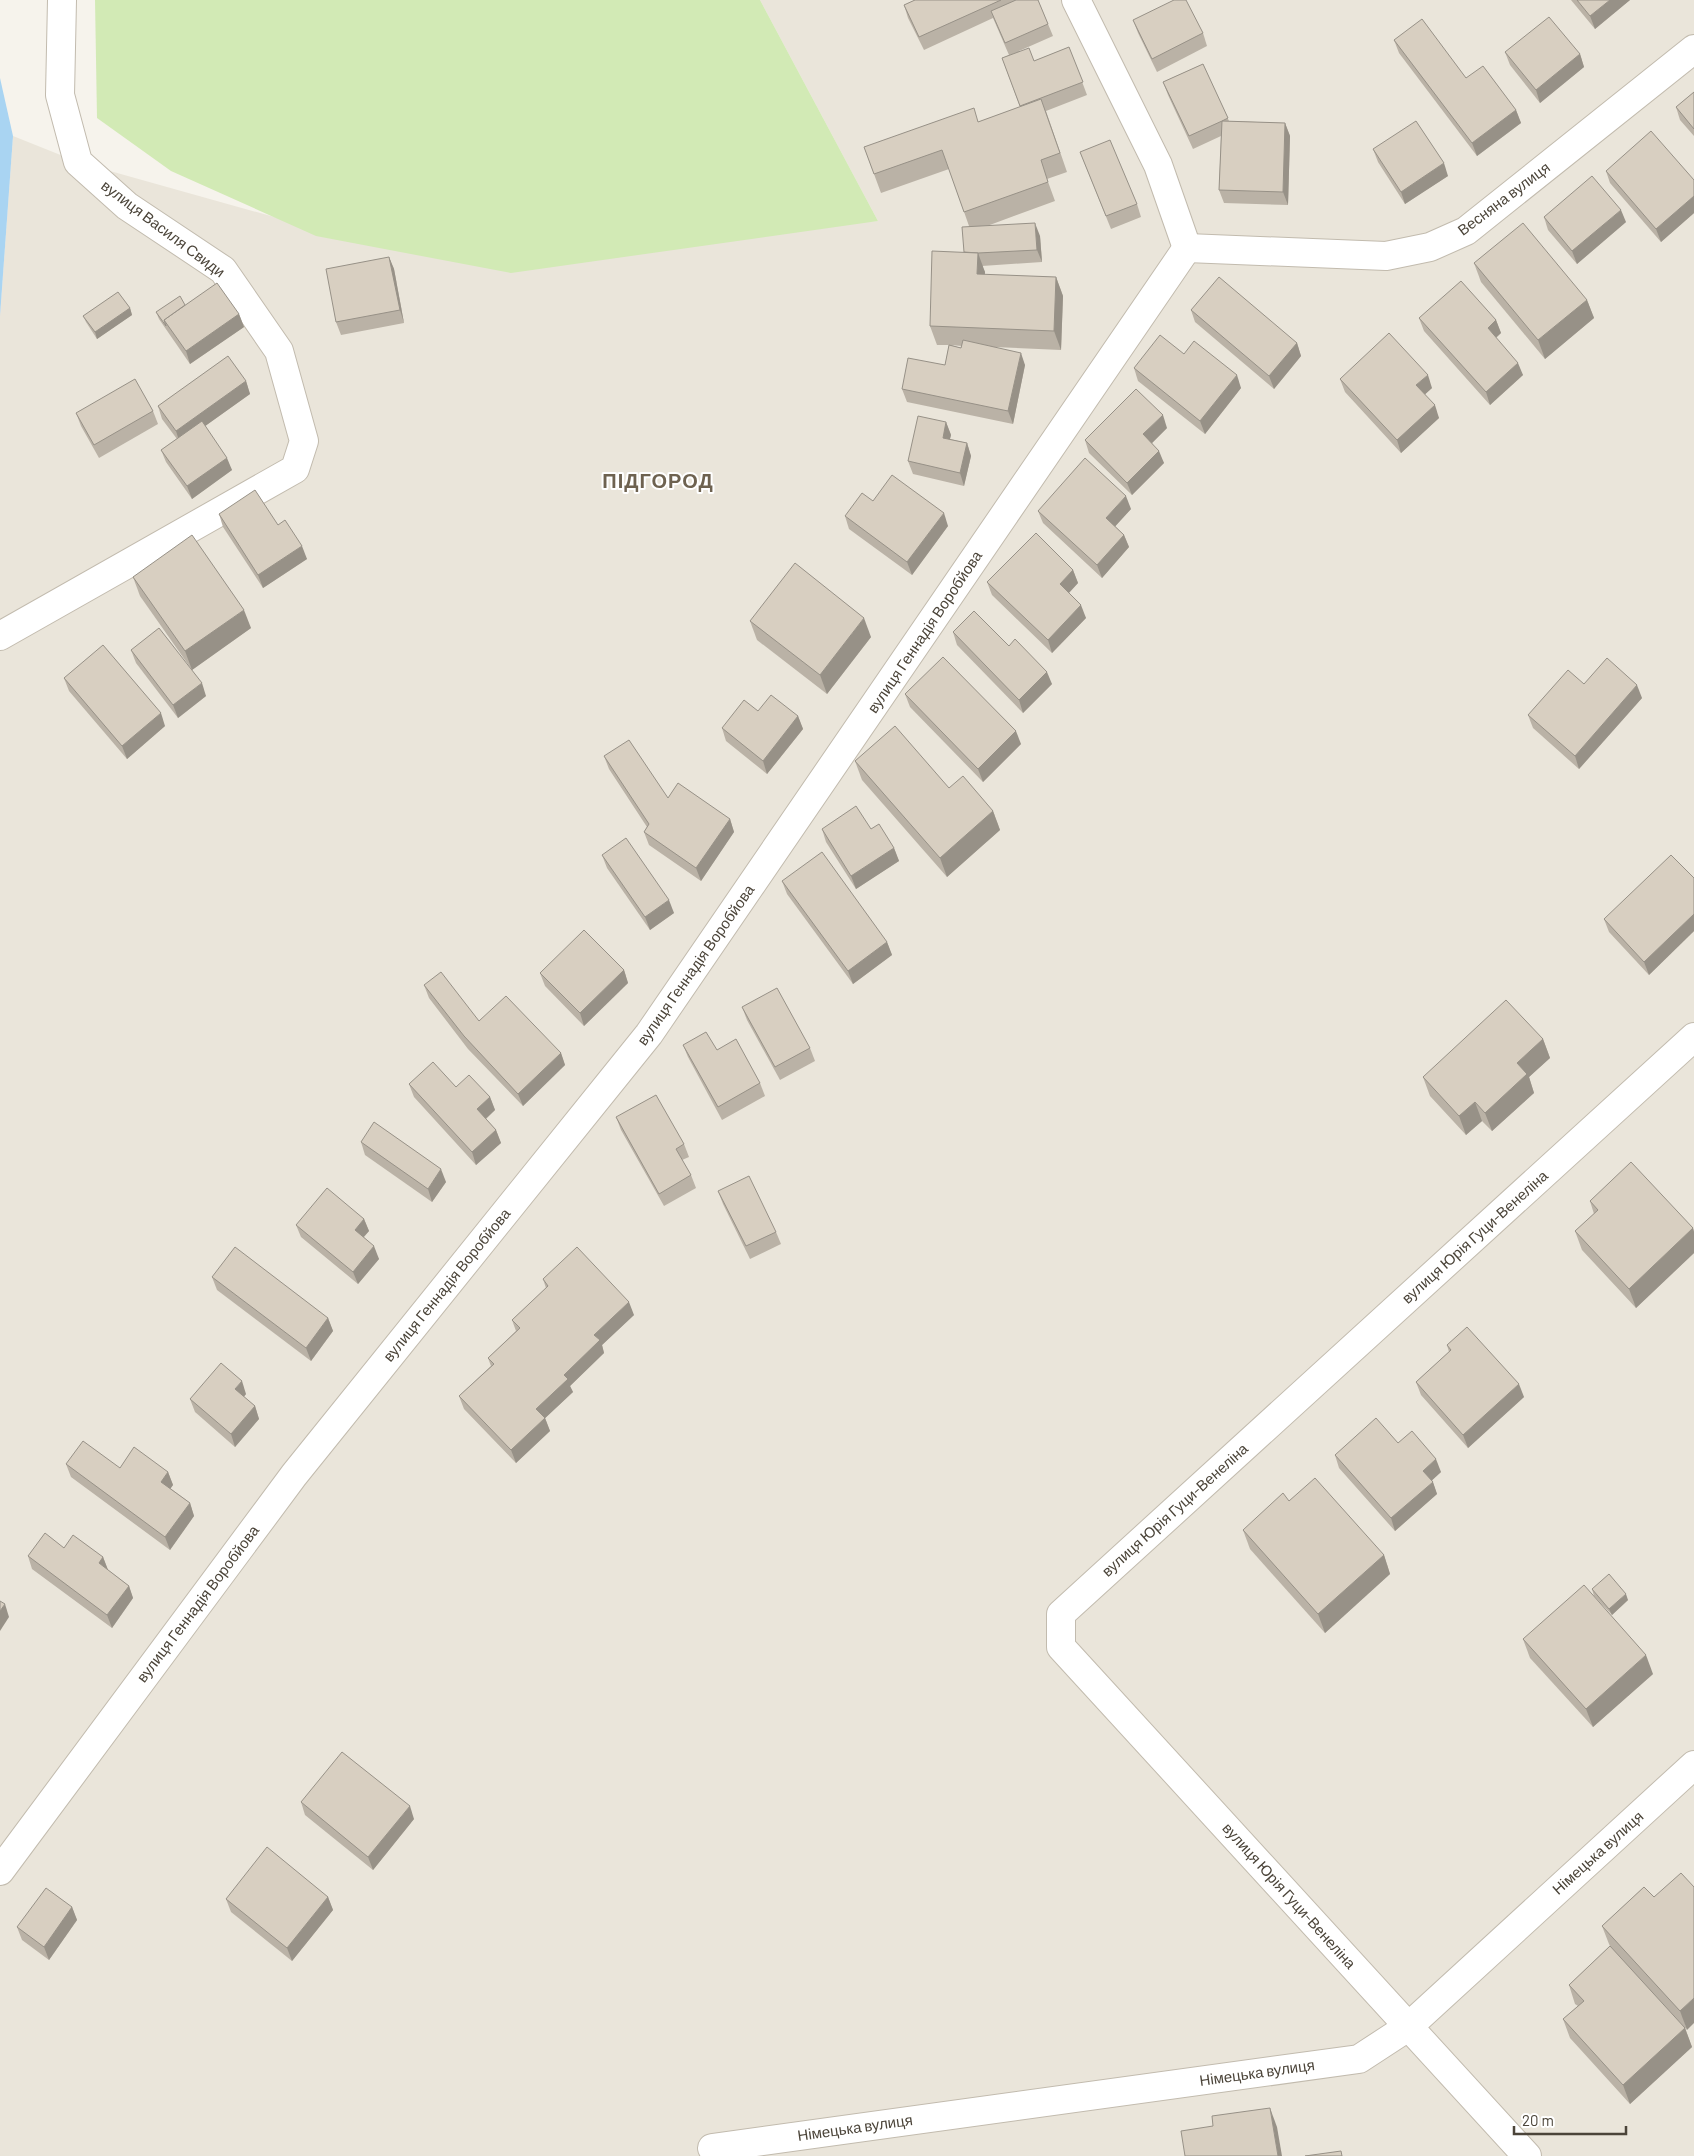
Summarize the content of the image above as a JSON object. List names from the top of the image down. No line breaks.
{"streets":{"street":["Весняна вулиця","вулиця Василя Свиди","вулиця Геннадія Воробйова","вулиця Юрія Гуци-Венеліна","Німецька вулиця"]},"crossings":[["Весняна вулиця","вулиця Геннадія Воробйова"],["вулиця Юрія Гуци-Венеліна","Німецька вулиця"]],"districts":["ПІДГОРОД"],"scale_bar":"20 m"}
